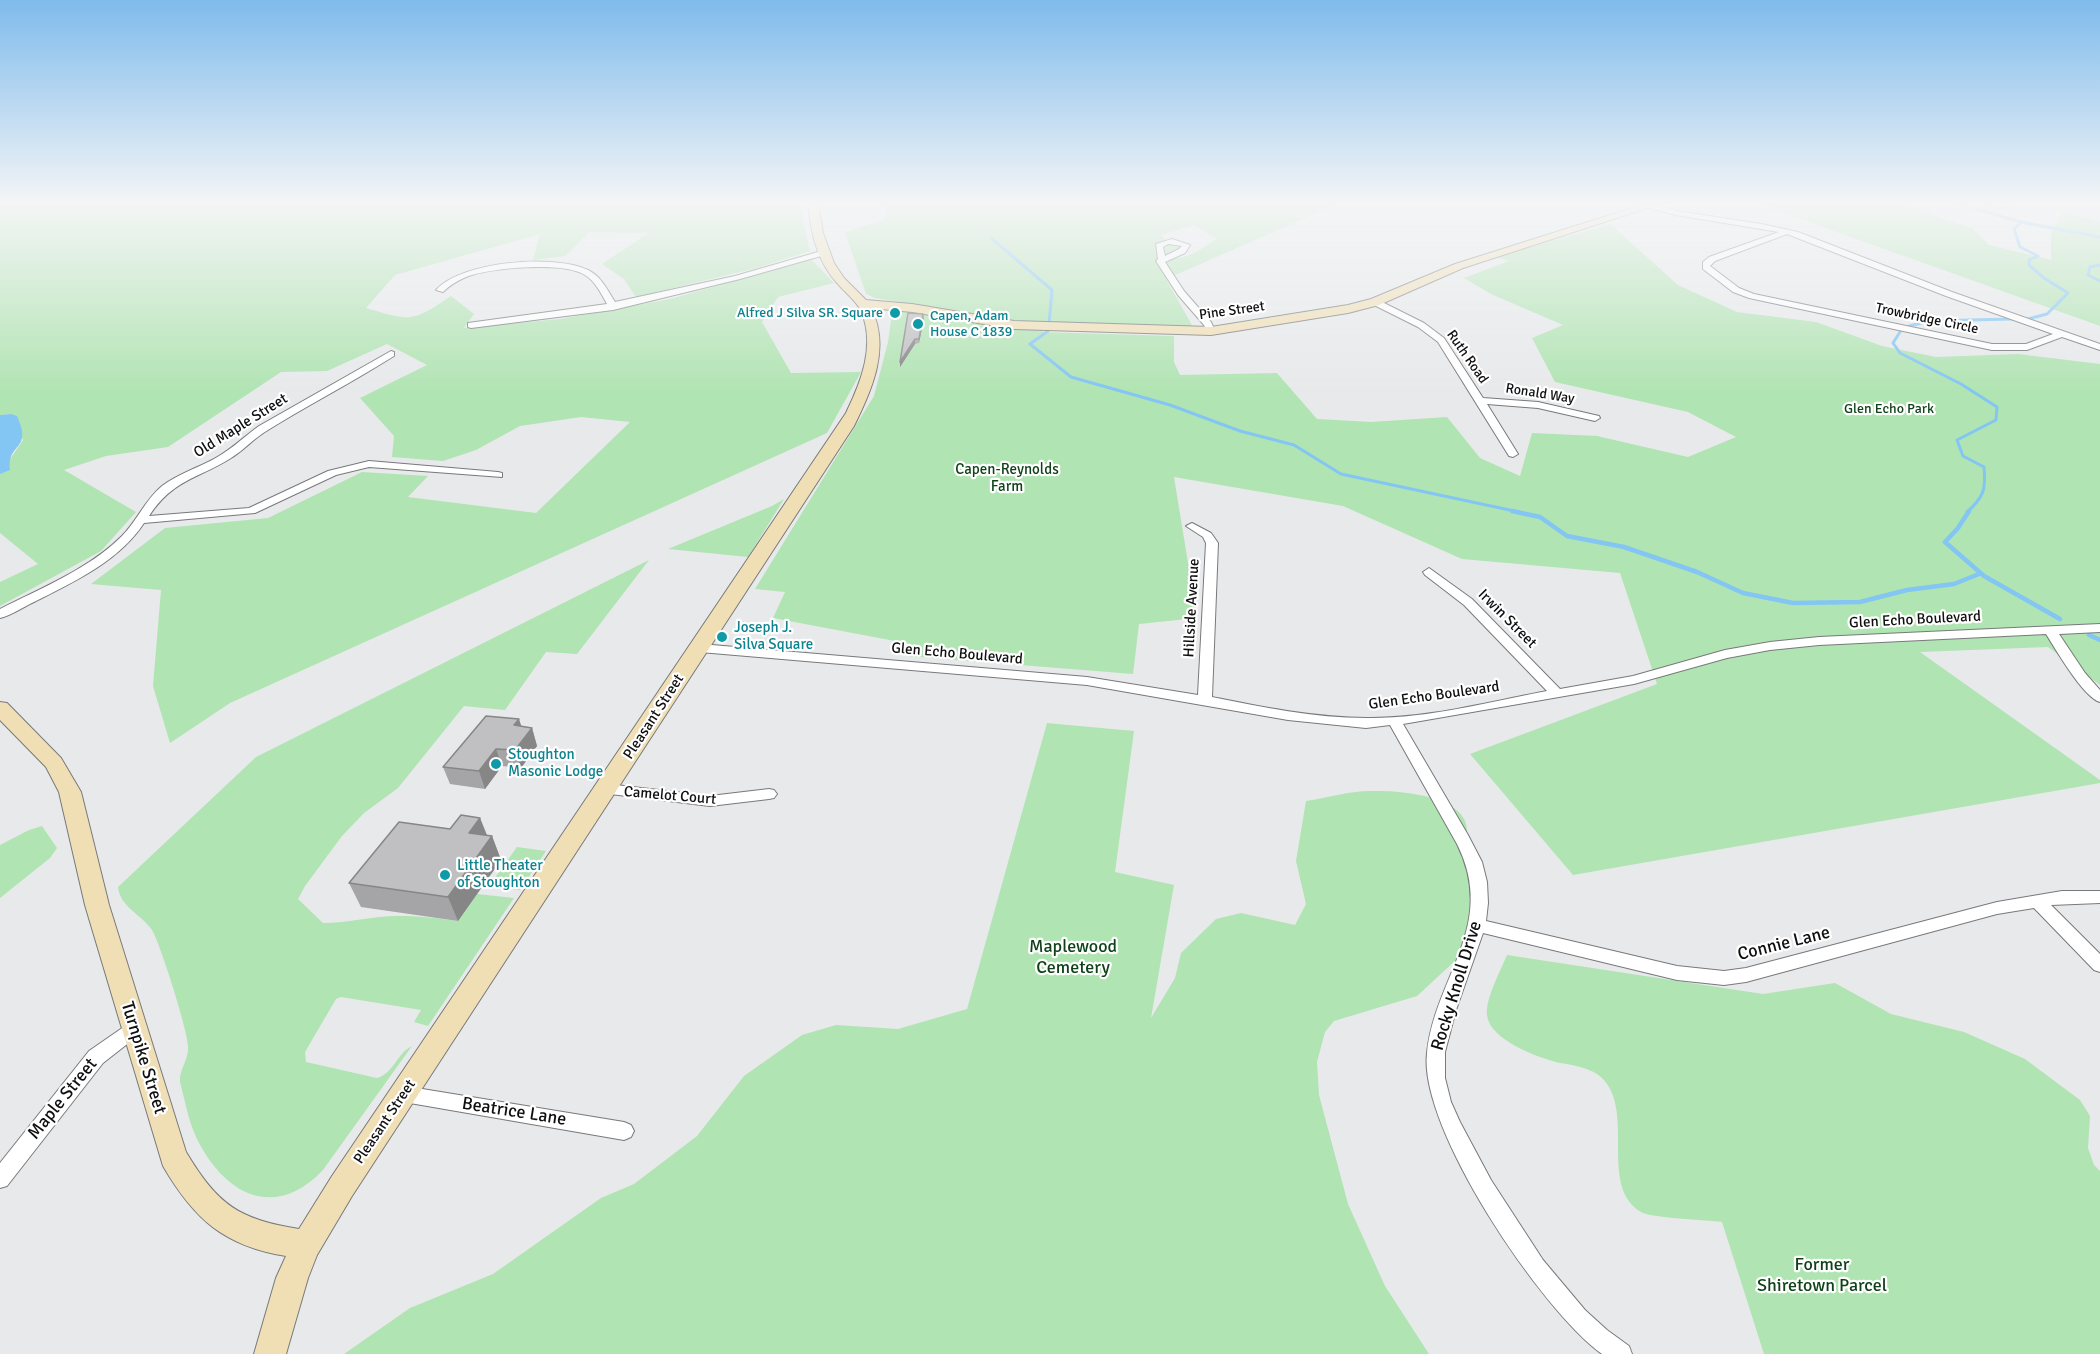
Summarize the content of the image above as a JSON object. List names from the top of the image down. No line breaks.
{"streets":{"street":["Pine Street","Trowbridge Circle","Ruth Road","Ronald Way","Old Maple Street","Hillside Avenue","Irwin Street","Glen Echo Boulevard","Pleasant Street","Camelot Court","Connie Lane","Rocky Knoll Drive","Turnpike Street","Maple Street","Beatrice Lane"]},"crossings":[["Pine Street","Ruth Road"],["Pine Street","Pleasant Street"],["Ruth Road","Ronald Way"],["Hillside Avenue","Glen Echo Boulevard"],["Irwin Street","Glen Echo Boulevard"],["Glen Echo Boulevard","Pleasant Street"],["Glen Echo Boulevard","Rocky Knoll Drive"],["Pleasant Street","Camelot Court"],["Pleasant Street","Turnpike Street"],["Pleasant Street","Beatrice Lane"],["Connie Lane","Rocky Knoll Drive"],["Turnpike Street","Maple Street"]],"parks":["Glen Echo Park","Capen-Reynolds Farm","Maplewood Cemetery","Former Shiretown Parcel"],"places":["Alfred J Silva SR. Square","Capen, Adam House C 1839","Joseph J. Silva Square","Stoughton Masonic Lodge","Little Theater of Stoughton"]}
